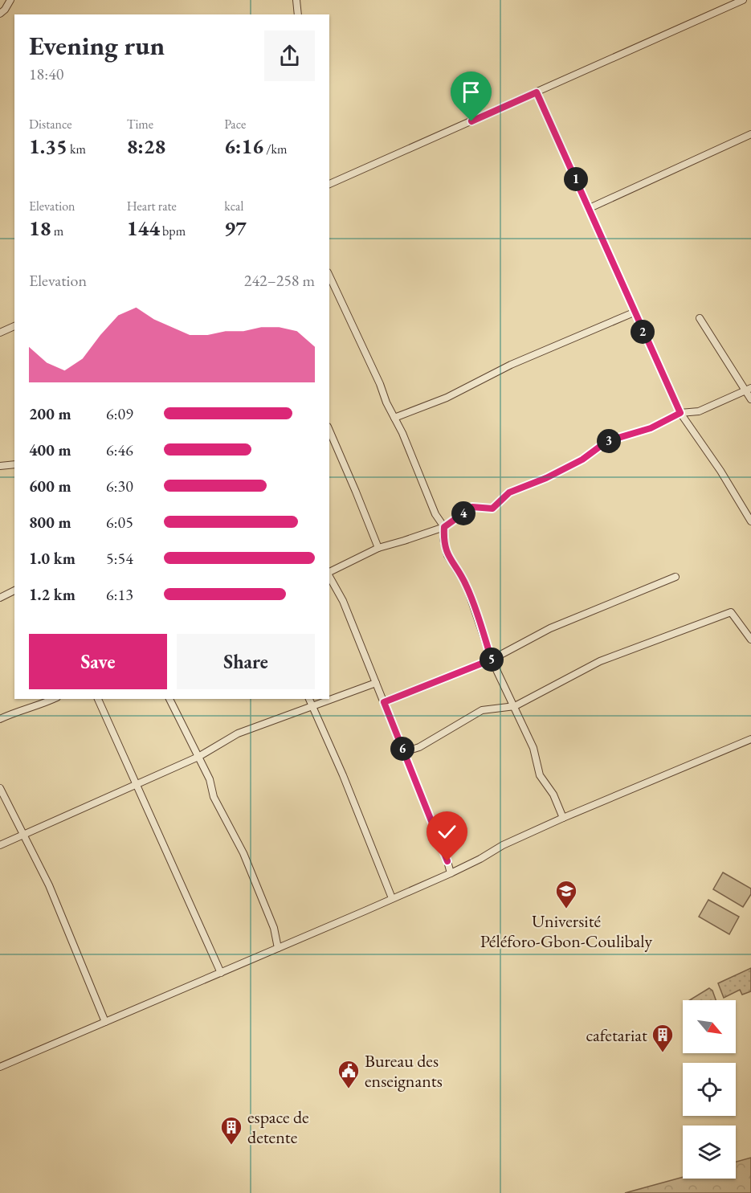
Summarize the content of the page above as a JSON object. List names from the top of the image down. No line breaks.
{"places":{"school or university":["Université Péléforo-Gbon-Coulibaly"],"building":["cafetariat","espace de detente"],"public building":["Bureau des enseignants"]},"north":"bottom right","page":{"heading":["Evening run","18:40"],"stats":[["Distance","1.35 km"],["Time","8:28"],["Pace","6:16 /km"],["Elevation","18 m"],["Heart rate","144 bpm"],["kcal","97"]],"pins":["1","2","3","4","5","6"],"chart":["Elevation","242–258 m"],"list":[{"name":"200 m","note":"6:09"},{"name":"400 m","note":"6:46"},{"name":"600 m","note":"6:30"},{"name":"800 m","note":"6:05"},{"name":"1.0 km","note":"5:54"},{"name":"1.2 km","note":"6:13"}],"buttons":["Save","Share"]}}
